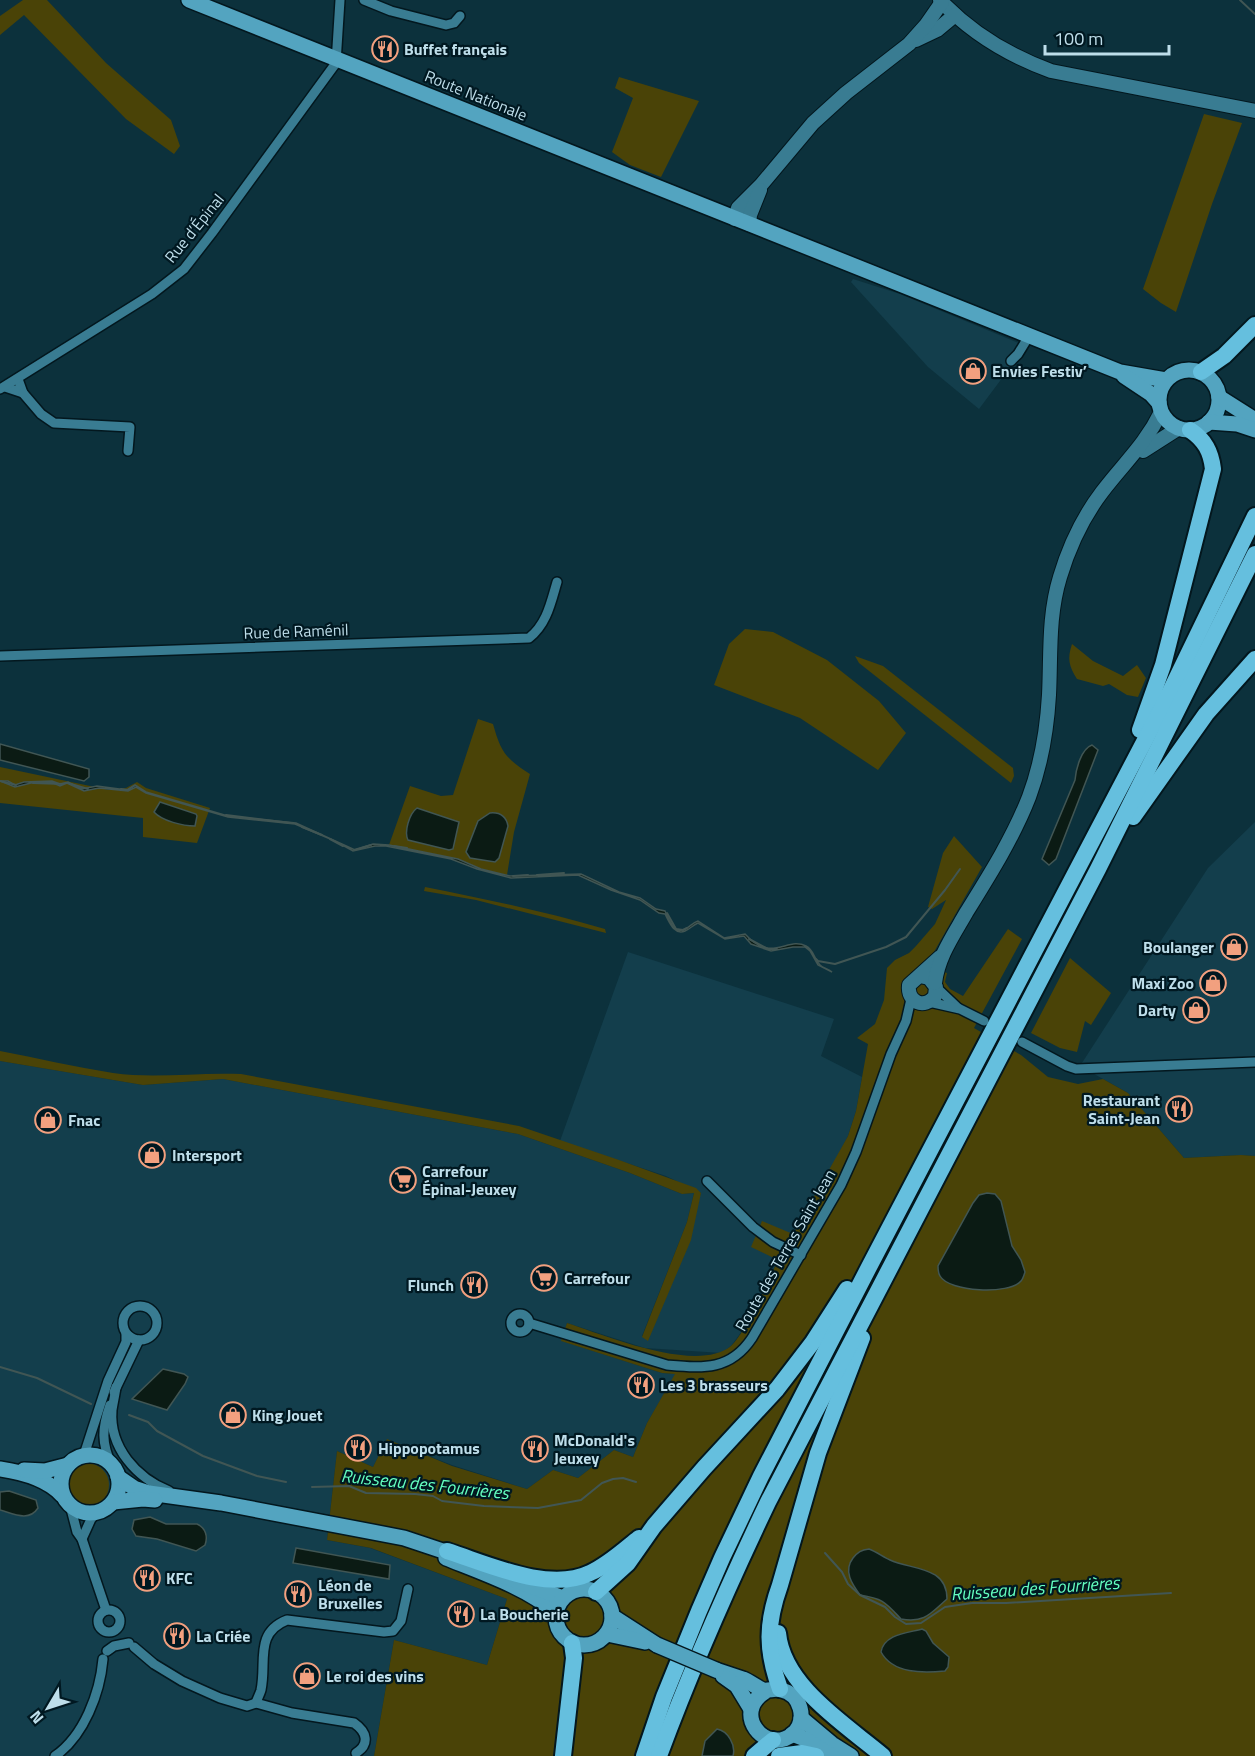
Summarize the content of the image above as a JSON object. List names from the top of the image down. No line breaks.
{"streets":{"main road":["Route Nationale"],"street":["Rue d’Épinal","Rue de Raménil","Route des Terres Saint Jean"]},"crossings":[["Route Nationale","Rue d’Épinal"]],"water":["Ruisseau des Fourrières"],"places":{"restaurant":["Buffet français","Restaurant Saint-Jean","Flunch","Les 3 brasseurs","Hippopotamus","McDonald's Jeuxey","KFC","Léon de Bruxelles","La Boucherie","La Criée"],"shop":["Envies Festiv’","Boulanger","Maxi Zoo","Darty","Fnac","Intersport","King Jouet","Le roi des vins"],"supermarket":["Carrefour Épinal-Jeuxey","Carrefour"]},"scale_bar":"100 m","north":"bottom left"}
